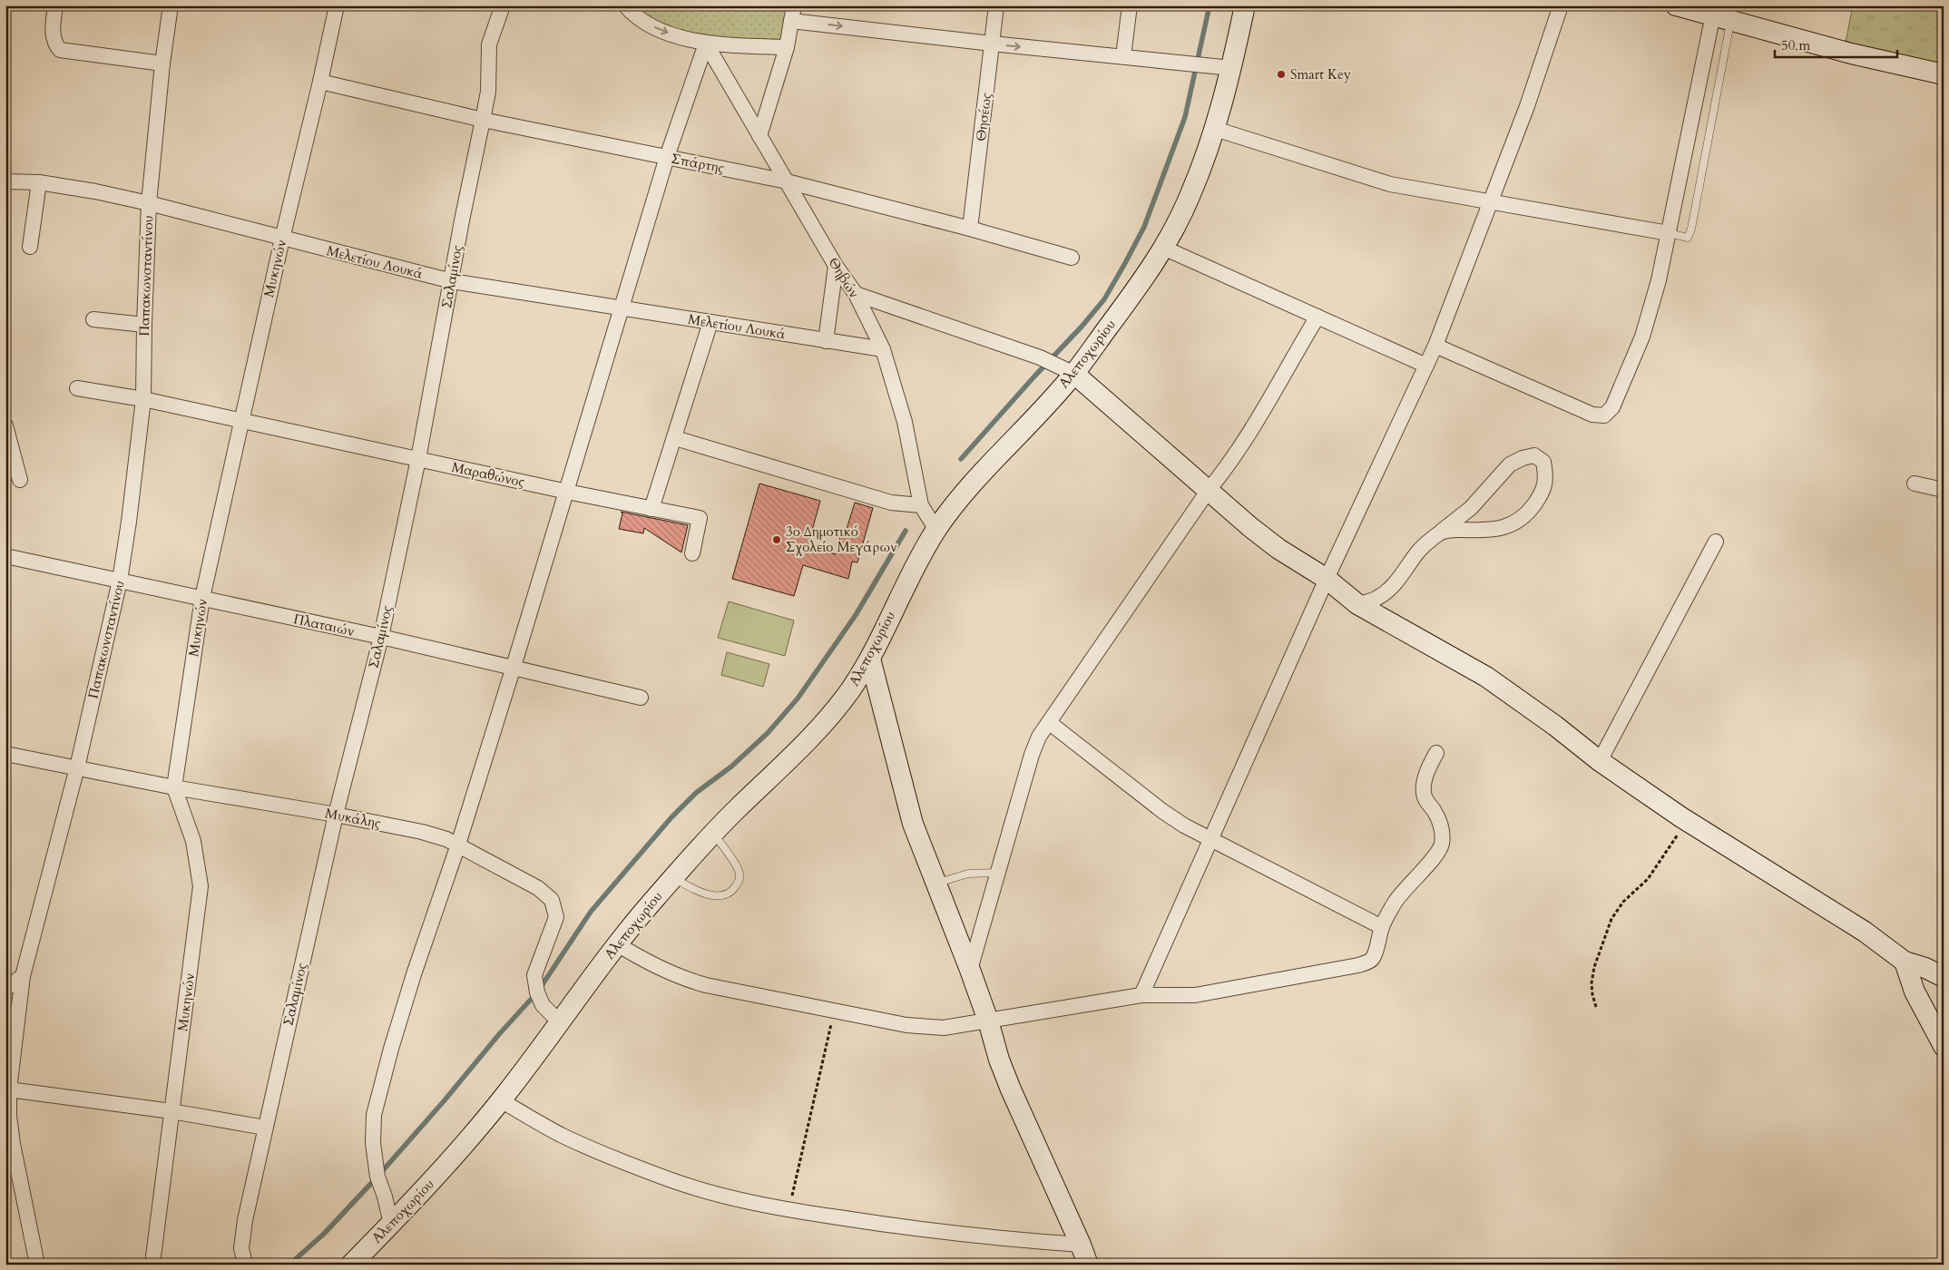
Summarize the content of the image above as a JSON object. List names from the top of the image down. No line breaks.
{"streets":{"street":["Θησέως","Σπάρτης","Μελετίου Λουκά","Μυκηνών","Παπακωνσταντίνου","Σαλαμίνος","Θηβών","Αλεποχωρίου","Μαραθώνος","Πλαταιών","Μυκάλης"]},"crossings":[["Θησέως","Σπάρτης"],["Σπάρτης","Μυκηνών"],["Σπάρτης","Σαλαμίνος"],["Σπάρτης","Θηβών"],["Μελετίου Λουκά","Μυκηνών"],["Μελετίου Λουκά","Παπακωνσταντίνου"],["Μελετίου Λουκά","Σαλαμίνος"],["Μελετίου Λουκά","Θηβών"],["Μυκηνών","Μαραθώνος"],["Μυκηνών","Πλαταιών"],["Μυκηνών","Μυκάλης"],["Παπακωνσταντίνου","Μαραθώνος"],["Παπακωνσταντίνου","Πλαταιών"],["Παπακωνσταντίνου","Μυκάλης"],["Σαλαμίνος","Μαραθώνος"],["Σαλαμίνος","Πλαταιών"],["Σαλαμίνος","Μυκάλης"],["Θηβών","Αλεποχωρίου"],["Αλεποχωρίου","Μυκάλης"]],"places":["Smart Key","3ο Δημοτικό Σχολείο Μεγάρων"],"scale_bar":"50 m"}
